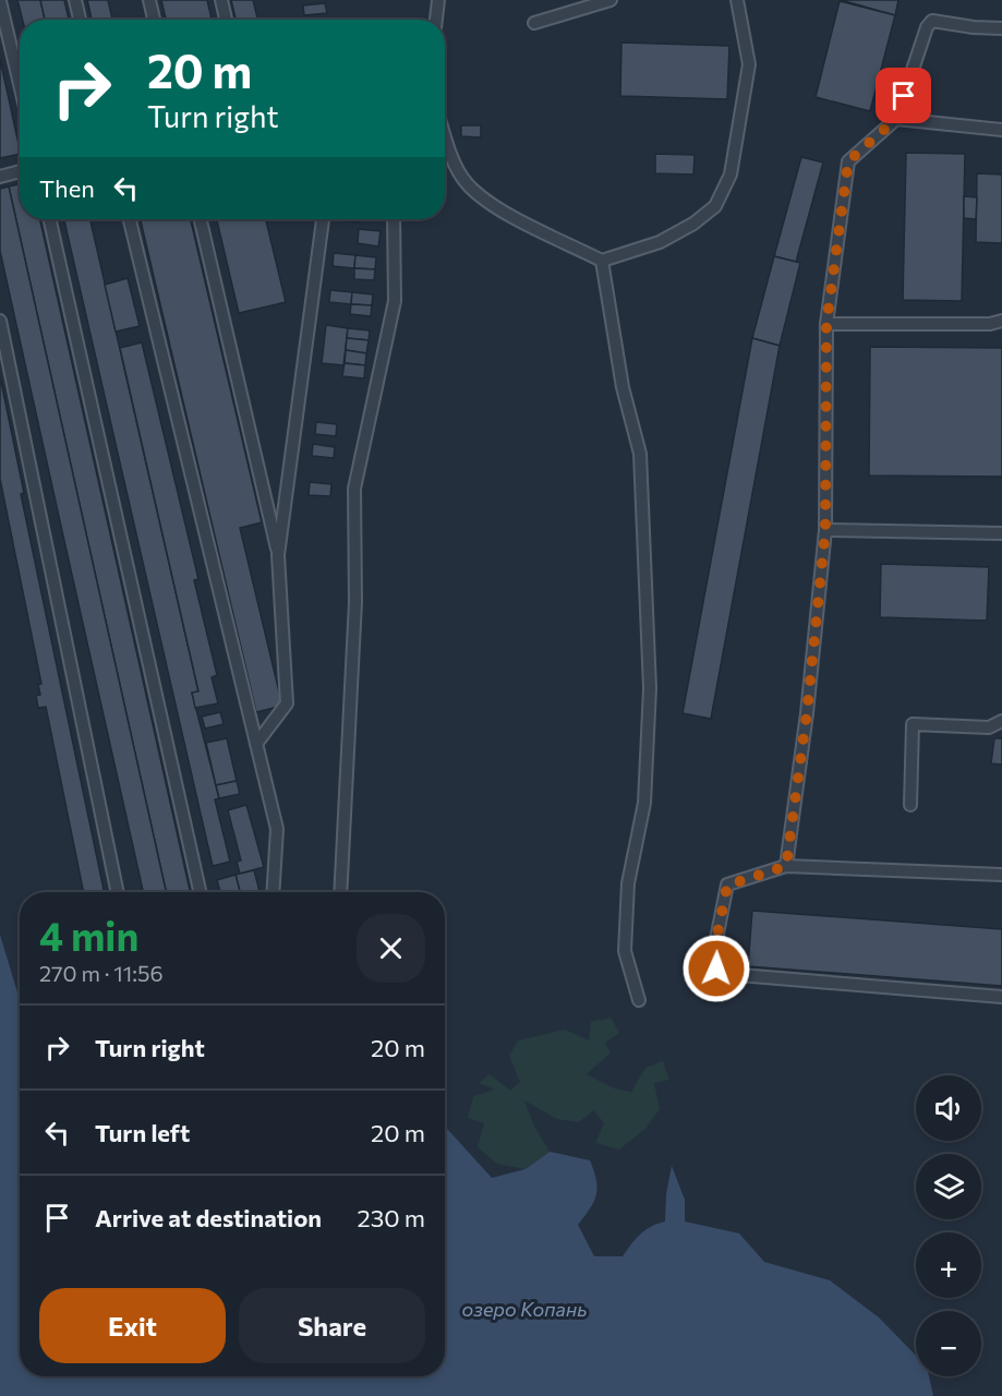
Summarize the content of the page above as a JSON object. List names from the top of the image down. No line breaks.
{"water":["озеро Копань"],"page":{"turn":["20 m","Turn right"],"then":"Then","heading":["4 min","270 m · 11:56"],"list":[{"name":"Turn right","value":"20 m"},{"name":"Turn left","value":"20 m"},{"name":"Arrive at destination","value":"230 m"}],"map_buttons":["+","−"],"buttons":["Exit","Share"]}}
